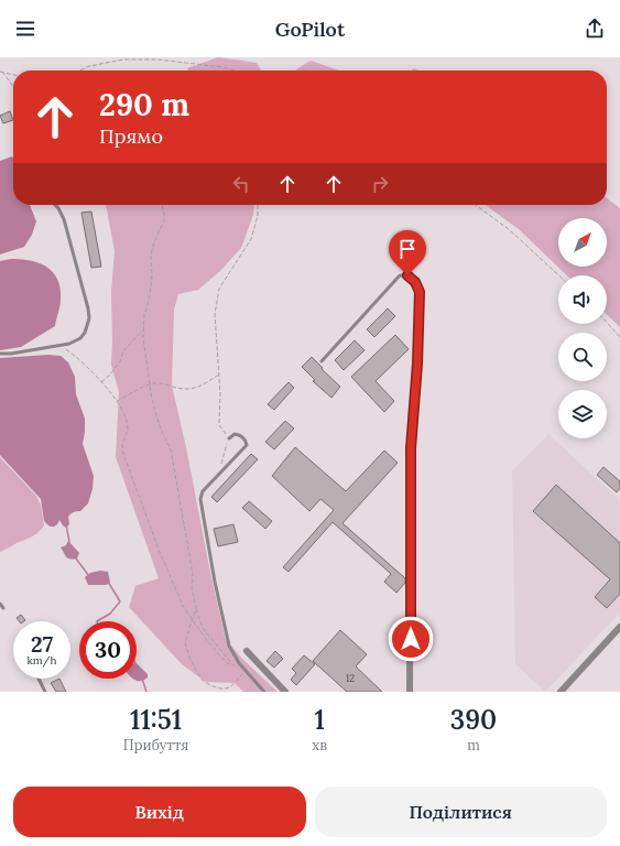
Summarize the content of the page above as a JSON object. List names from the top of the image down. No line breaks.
{"house_numbers":["12"],"north":"top right","page":{"header":"GoPilot","turn":["290 m","Прямо"],"speed":"27 km/h","limit":"30","eta":["11:51","Прибуття","1","хв","390","m"],"buttons":["Вихід","Поділитися"]}}
